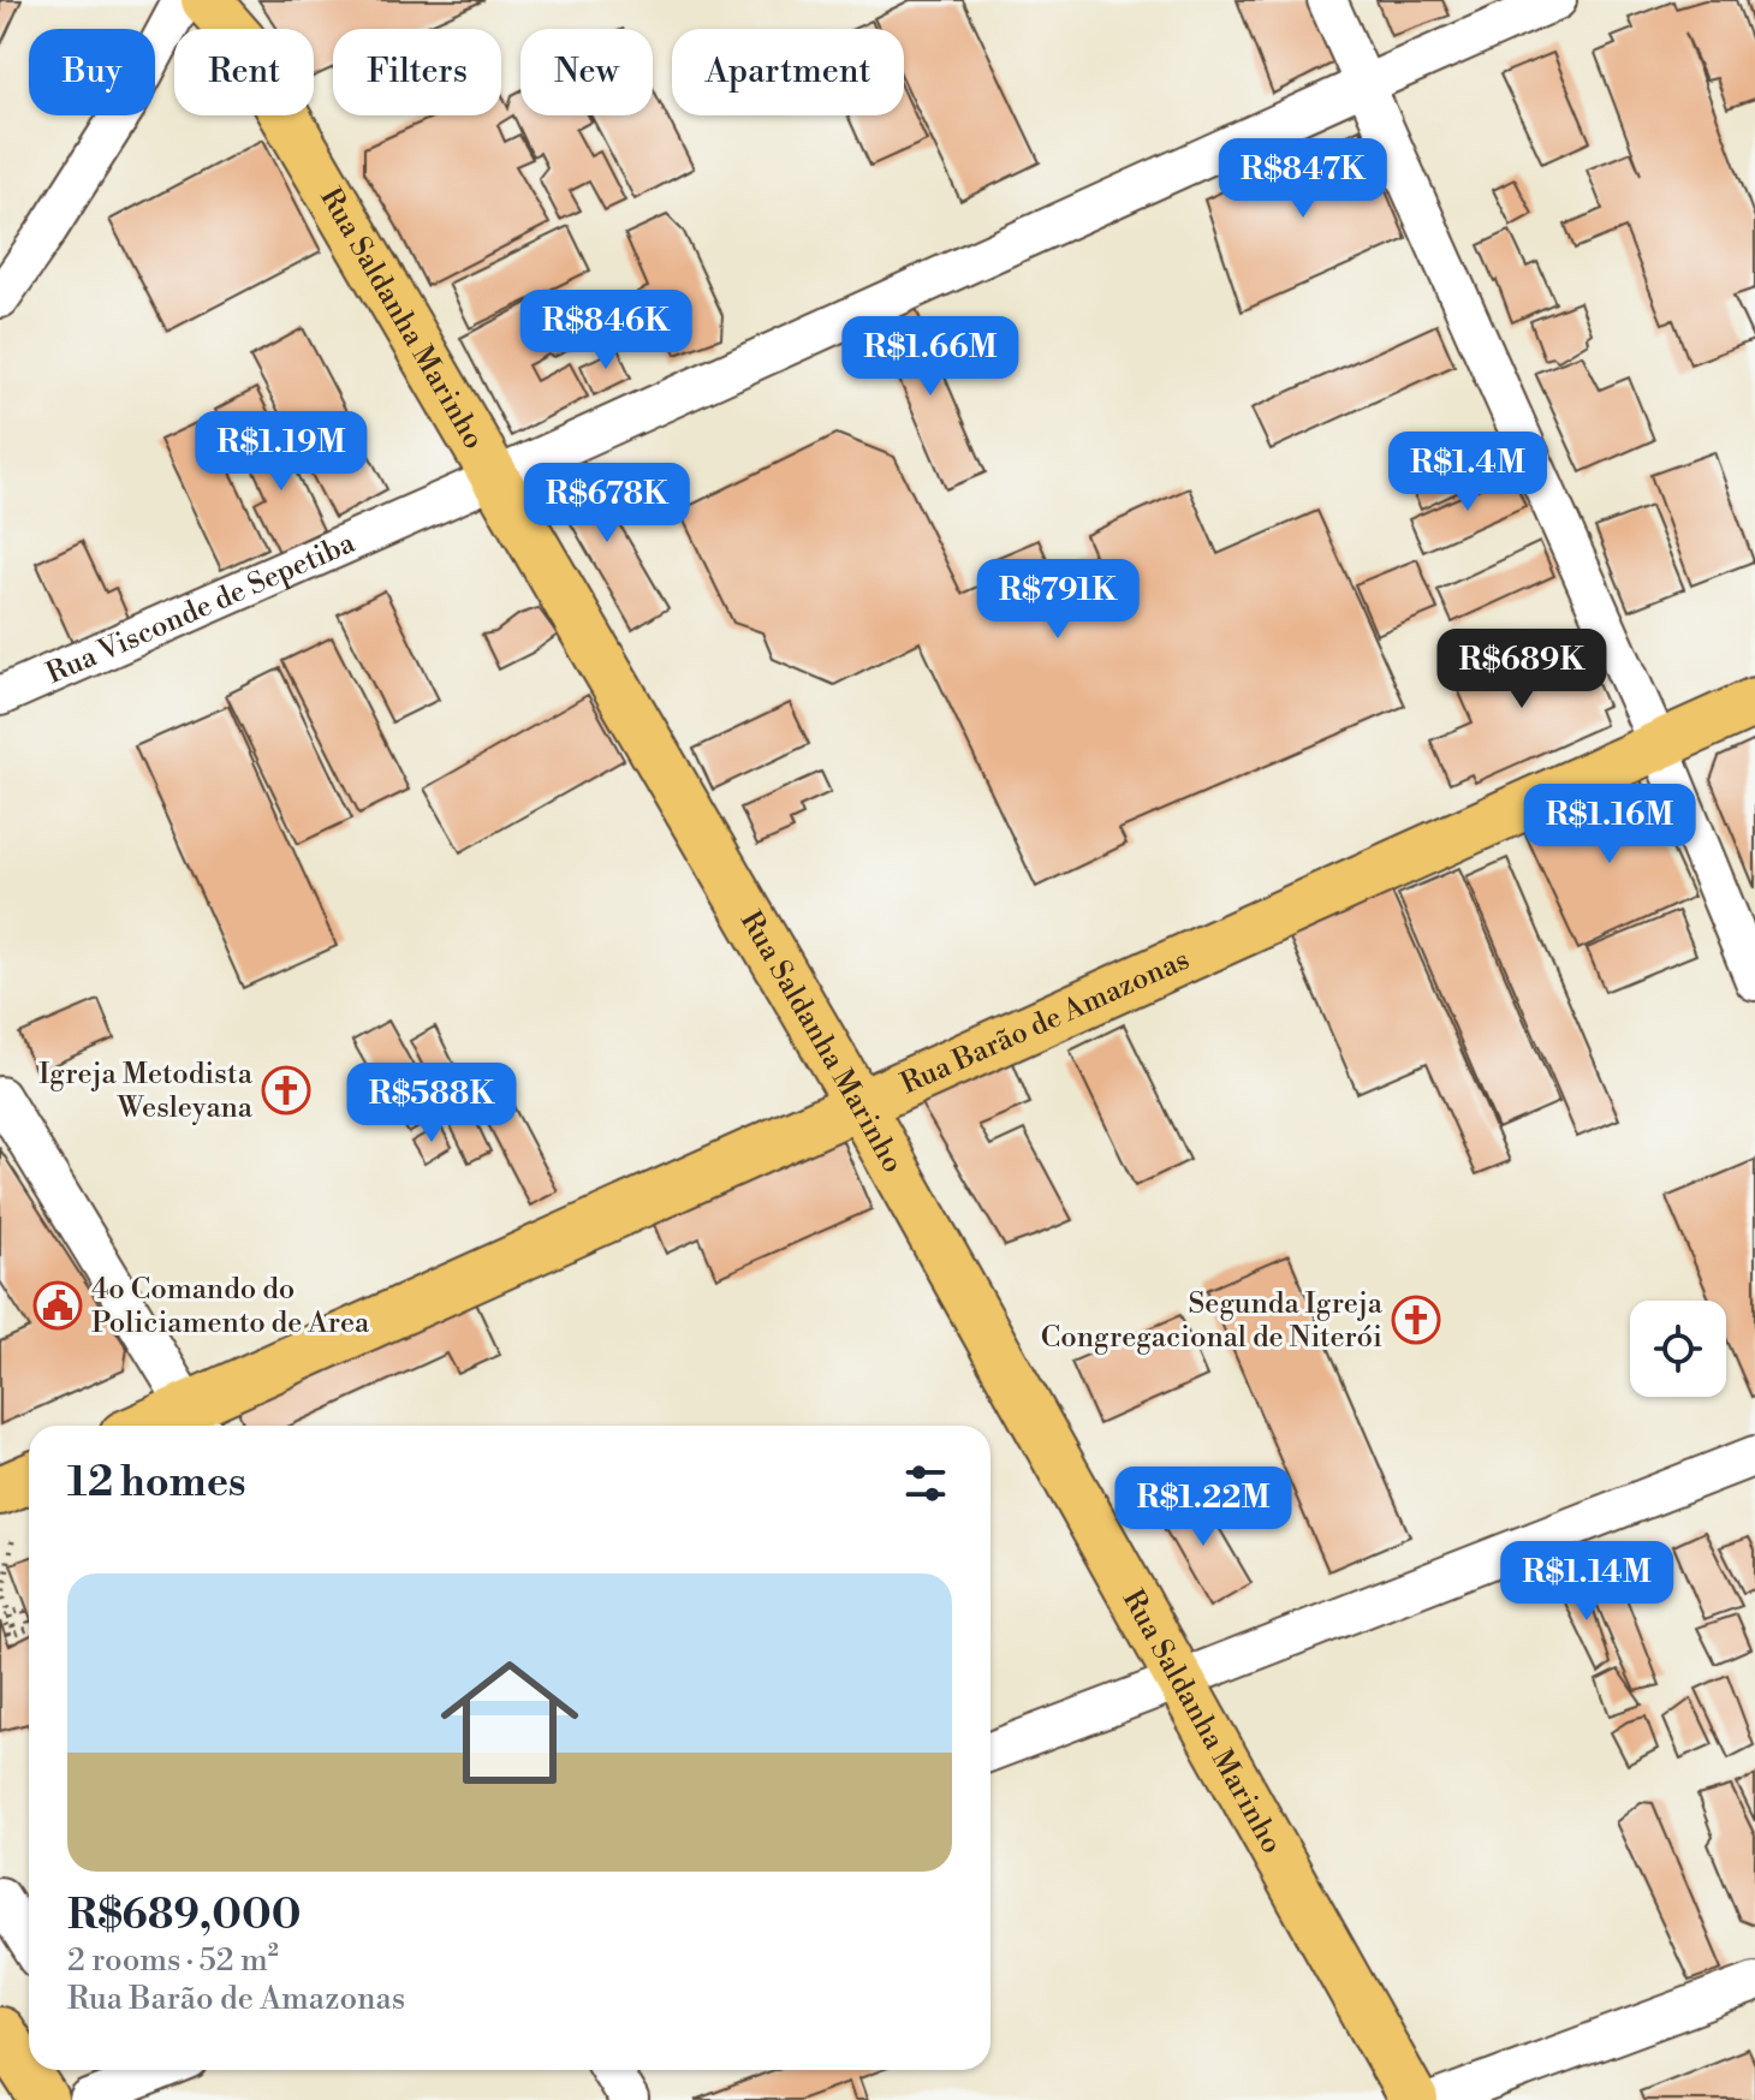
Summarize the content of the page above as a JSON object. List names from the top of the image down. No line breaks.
{"streets":{"main road":["Rua Saldanha Marinho","Rua Barão de Amazonas"],"street":["Rua Visconde de Sepetiba"]},"crossings":[["Rua Saldanha Marinho","Rua Visconde de Sepetiba"],["Rua Saldanha Marinho","Rua Barão de Amazonas"]],"places":{"church":["Igreja Metodista Wesleyana","Segunda Igreja Congregacional de Niterói"],"public building":["4o Comando do Policiamento de Area"]},"page":{"chip":["Buy","Rent","Filters","New","Apartment"],"price":["R$847K","R$846K","R$1.66M","R$1.19M","R$1.4M","R$678K","R$791K","R$689K","R$1.16M","R$588K","R$1.22M","R$1.14M"],"heading":"12 homes","list":[{"name":"R$689,000","note":"2 rooms · 52 m² · Rua Barão de Amazonas"}]}}
